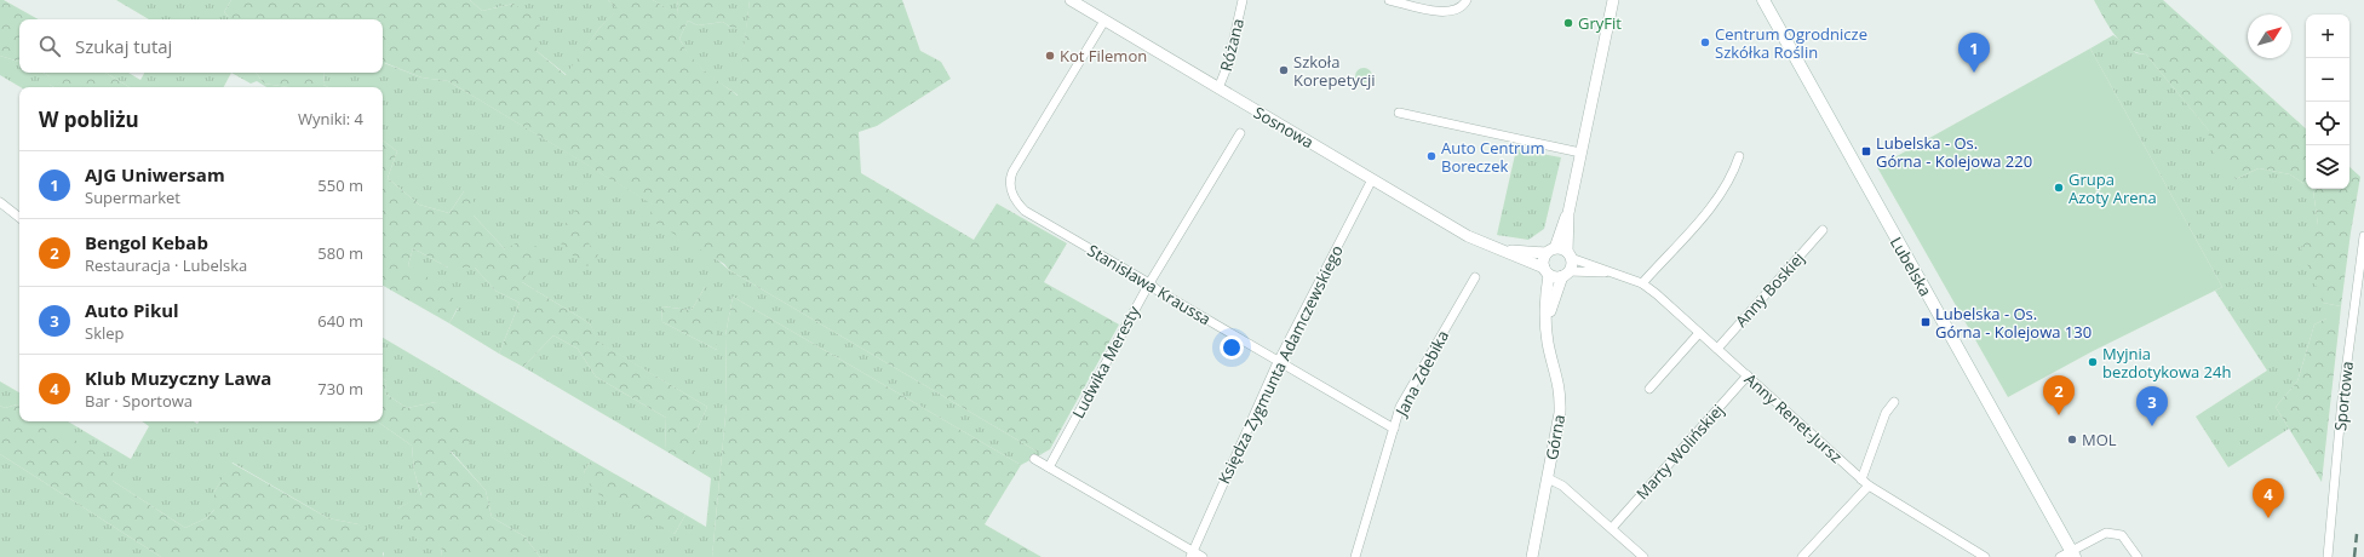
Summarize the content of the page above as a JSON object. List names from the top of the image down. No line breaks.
{"streets":{"main road":["Lubelska"],"street":["Różana","Sosnowa","Stanisława Kraussa","Anny Boskiej","Ludwika Meresty","Księdza Zygmunta Adamczewskiego","Jana Zdebika","Sportowa","Anny Renet-Jursz","Górna","Marty Wolińskiej"]},"crossings":[["Różana","Sosnowa"],["Sosnowa","Stanisława Kraussa"],["Sosnowa","Księdza Zygmunta Adamczewskiego"],["Sosnowa","Anny Renet-Jursz"],["Sosnowa","Górna"],["Stanisława Kraussa","Ludwika Meresty"],["Stanisława Kraussa","Księdza Zygmunta Adamczewskiego"],["Stanisława Kraussa","Jana Zdebika"],["Anny Boskiej","Anny Renet-Jursz"],["Anny Renet-Jursz","Górna"],["Anny Renet-Jursz","Marty Wolińskiej"]],"places":{"other":["GryFit","Centrum Ogrodnicze Szkółka Roślin","Kot Filemon","Szkoła Korepetycji","Auto Centrum Boreczek","Grupa Azoty Arena","Myjnia bezdotykowa 24h","MOL"],"transit":["Lubelska - Os. Górna - Kolejowa 220","Lubelska - Os. Górna - Kolejowa 130"]},"north":"top right","page":{"map_buttons":["+","−"],"search":"Szukaj tutaj","pins":["1","2","3","4"],"heading":["W pobliżu","Wyniki: 4"],"list":[{"mark":"1","name":"AJG Uniwersam","note":"Supermarket","value":"550 m"},{"mark":"2","name":"Bengol Kebab","note":"Restauracja · Lubelska","value":"580 m"},{"mark":"3","name":"Auto Pikul","note":"Sklep","value":"640 m"},{"mark":"4","name":"Klub Muzyczny Lawa","note":"Bar · Sportowa","value":"730 m"}]}}
